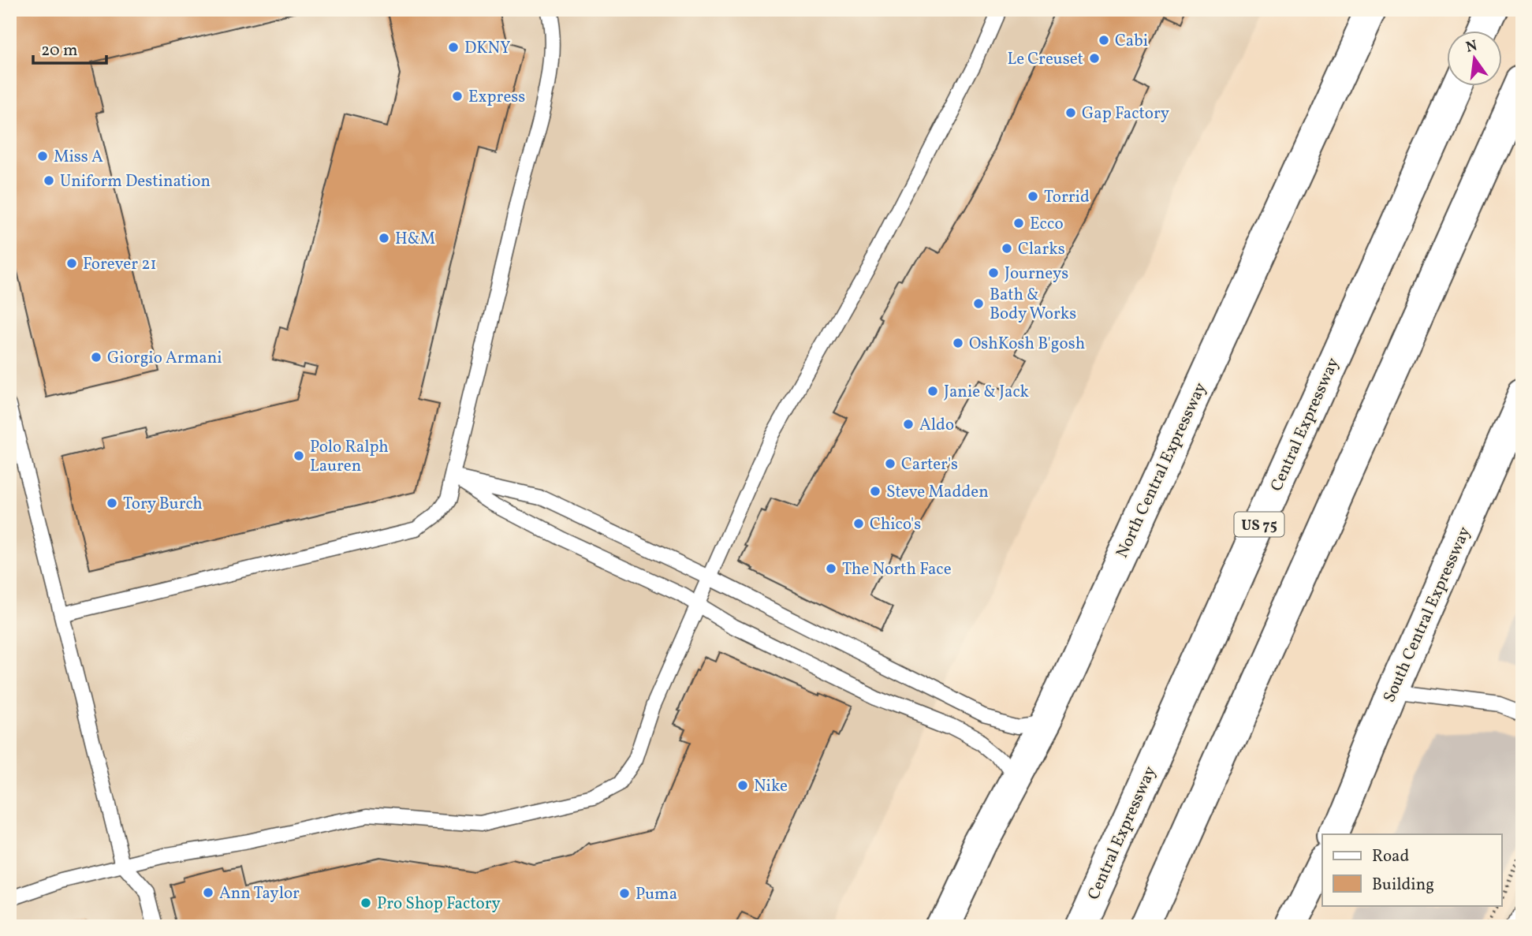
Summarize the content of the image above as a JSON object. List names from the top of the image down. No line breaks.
{"streets":{"main road":["Central Expressway","North Central Expressway","US 75","South Central Expressway"]},"places":["Cabi","DKNY","Le Creuset","Express","Gap Factory","Miss A","Uniform Destination","Torrid","Ecco","H&M","Clarks","Forever 21","Journeys","Bath & Body Works","OshKosh B'gosh","Giorgio Armani","Janie & Jack","Aldo","Polo Ralph Lauren","Carter's","Steve Madden","Tory Burch","Chico's","The North Face","Nike","Ann Taylor","Puma","Pro Shop Factory"],"legend":["Road","Building"],"scale_bar":"20 m","north":"top"}
